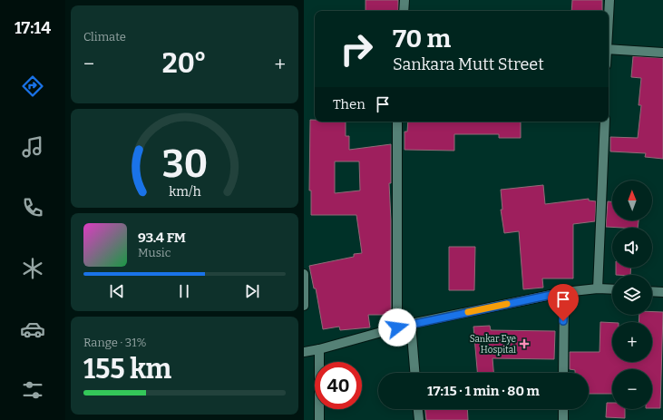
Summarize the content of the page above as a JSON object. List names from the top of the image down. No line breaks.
{"places":{"health":["Sankar Eye Hospital"]},"north":"top","page":{"tabs":"17:14","tile":["Climate",["Range · 31%","155 km"]],"turn":["70 m","Sankara Mutt Street"],"heat":["−","20°","+"],"then":"Then","map_buttons":["+","−"],"song":["93.4 FM","Music"],"limit":"40","trip":"17:15 · 1 min · 80 m","gauge":["30","km/h"]}}
